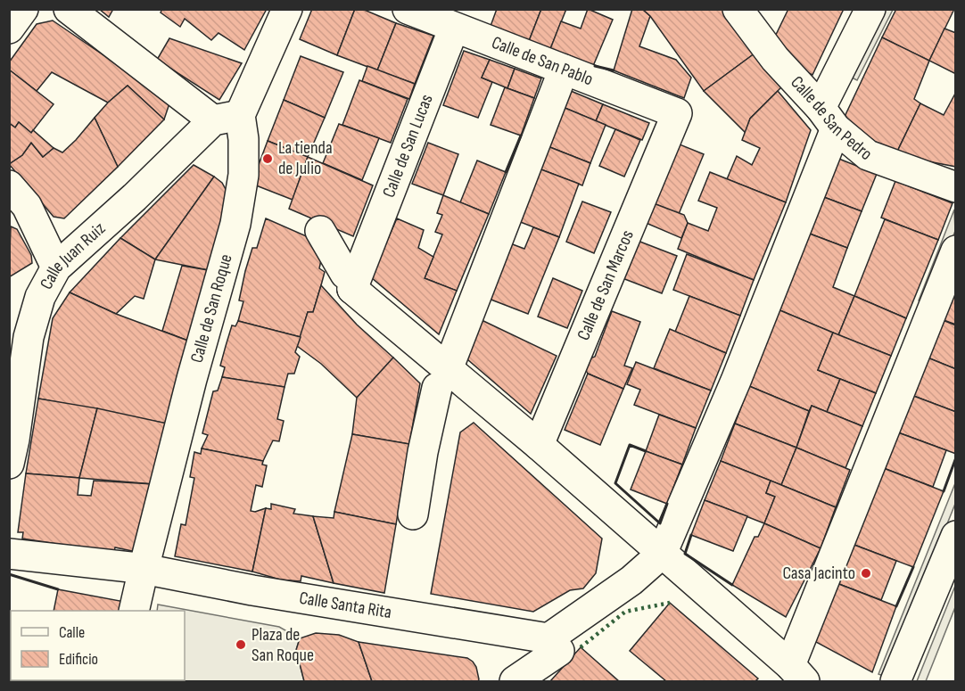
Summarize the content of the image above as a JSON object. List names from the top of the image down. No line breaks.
{"streets":{"street":["Calle de San Pablo","Calle de San Pedro","Calle de San Lucas","Calle Juan Ruiz","Calle de San Marcos","Calle de San Roque","Calle Santa Rita"]},"crossings":[["Calle de San Pablo","Calle de San Lucas"],["Calle de San Pablo","Calle de San Marcos"],["Calle Juan Ruiz","Calle de San Roque"],["Calle de San Roque","Calle Santa Rita"]],"places":["La tienda de Julio","Casa Jacinto","Plaza de San Roque"],"legend":["Calle","Edificio"]}
